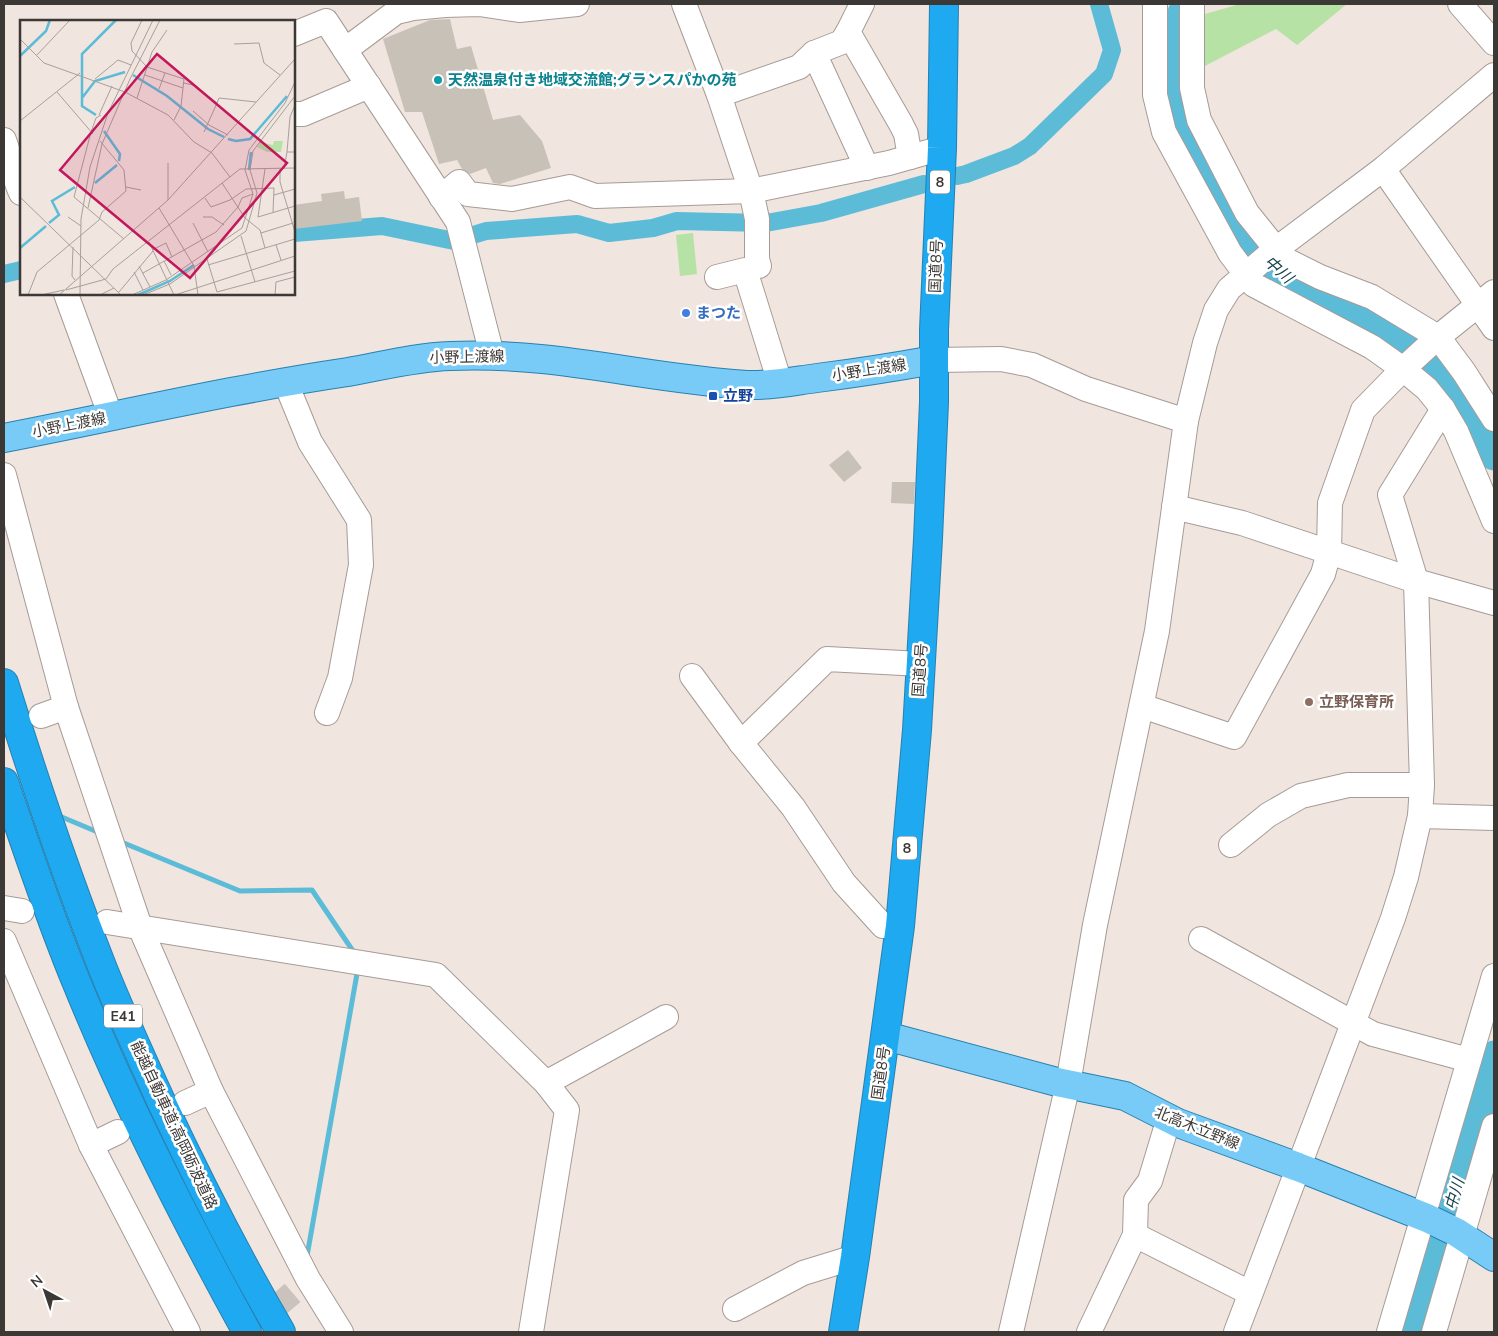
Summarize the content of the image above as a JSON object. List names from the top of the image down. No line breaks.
{"streets":{"highway":["8","国道8号","E41","能越自動車道;高岡砺波道路"],"main road":["小野上渡線","北高木立野線"]},"crossings":[["国道8号","小野上渡線"],["国道8号","北高木立野線"]],"water":["中川"],"places":{"other":["天然温泉付き地域交流館;グランスパかの苑","まつた","立野保育所"],"transit":["立野"]},"north":"top left"}
